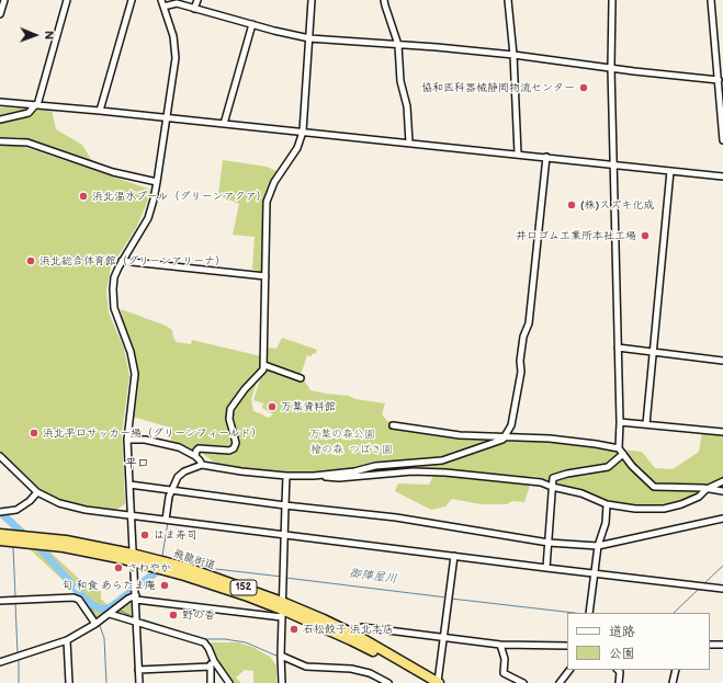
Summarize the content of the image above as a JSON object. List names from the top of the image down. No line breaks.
{"streets":{"highway":["飛龍街道","152"]},"districts":["平口"],"water":["御陣屋川"],"parks":["万葉の森公園","檜の森","つばき園"],"places":["協和医科器械静岡物流センター","浜北温水プール（グリーンアクア）","(株)スズキ化成","井口ゴム工業所本社工場","浜北総合体育館（グリーンアリーナ）","万葉資料館","浜北平口サッカー場（グリーンフィールド）","はま寿司","さわやか","旬 和食 あらたま庵","野の香","石松餃子 浜北本店"],"legend":["道路","公園"],"north":"right"}
